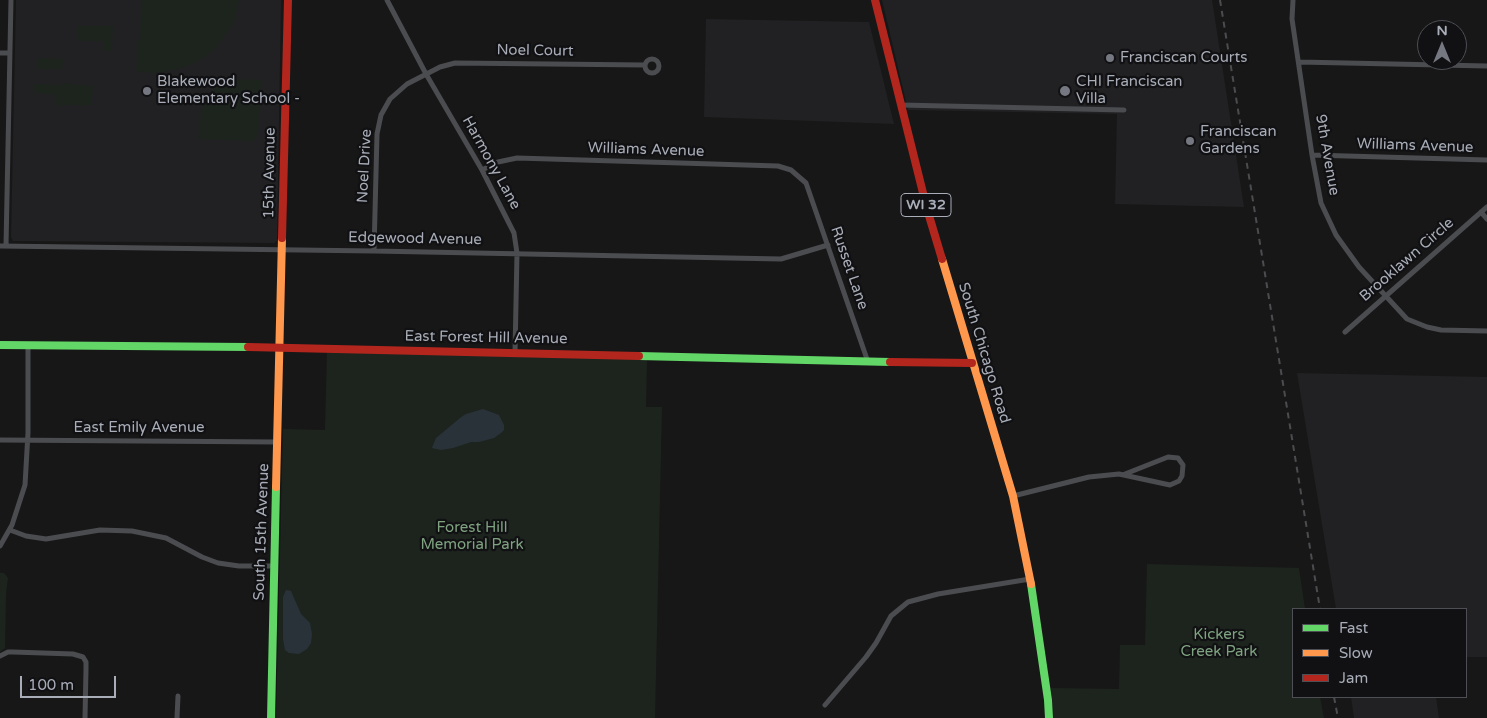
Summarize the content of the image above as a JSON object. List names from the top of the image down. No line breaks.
{"streets":{"street":["Noel Court","Williams Avenue","9th Avenue","Harmony Lane","Noel Drive","15th Avenue","WI 32","Edgewood Avenue","Brooklawn Circle","Russet Lane","East Forest Hill Avenue","South Chicago Road","East Emily Avenue","South 15th Avenue"]},"crossings":[["Noel Court","Harmony Lane"],["Noel Court","Noel Drive"],["Williams Avenue","9th Avenue"],["Williams Avenue","Harmony Lane"],["Williams Avenue","Russet Lane"],["9th Avenue","Brooklawn Circle"],["Harmony Lane","Noel Drive"],["Harmony Lane","Edgewood Avenue"],["Harmony Lane","East Forest Hill Avenue"],["Noel Drive","Edgewood Avenue"],["15th Avenue","Edgewood Avenue"],["15th Avenue","East Forest Hill Avenue"],["15th Avenue","South 15th Avenue"],["Edgewood Avenue","Russet Lane"],["Russet Lane","East Forest Hill Avenue"],["East Forest Hill Avenue","South Chicago Road"],["East Forest Hill Avenue","South 15th Avenue"],["East Emily Avenue","South 15th Avenue"]],"parks":["Forest Hill Memorial Park","Kickers Creek Park"],"places":["Franciscan Courts","Blakewood Elementary School -","CHI Franciscan Villa","Franciscan Gardens"],"legend":["Fast","Slow","Jam"],"scale_bar":"100 m","north":"top"}
